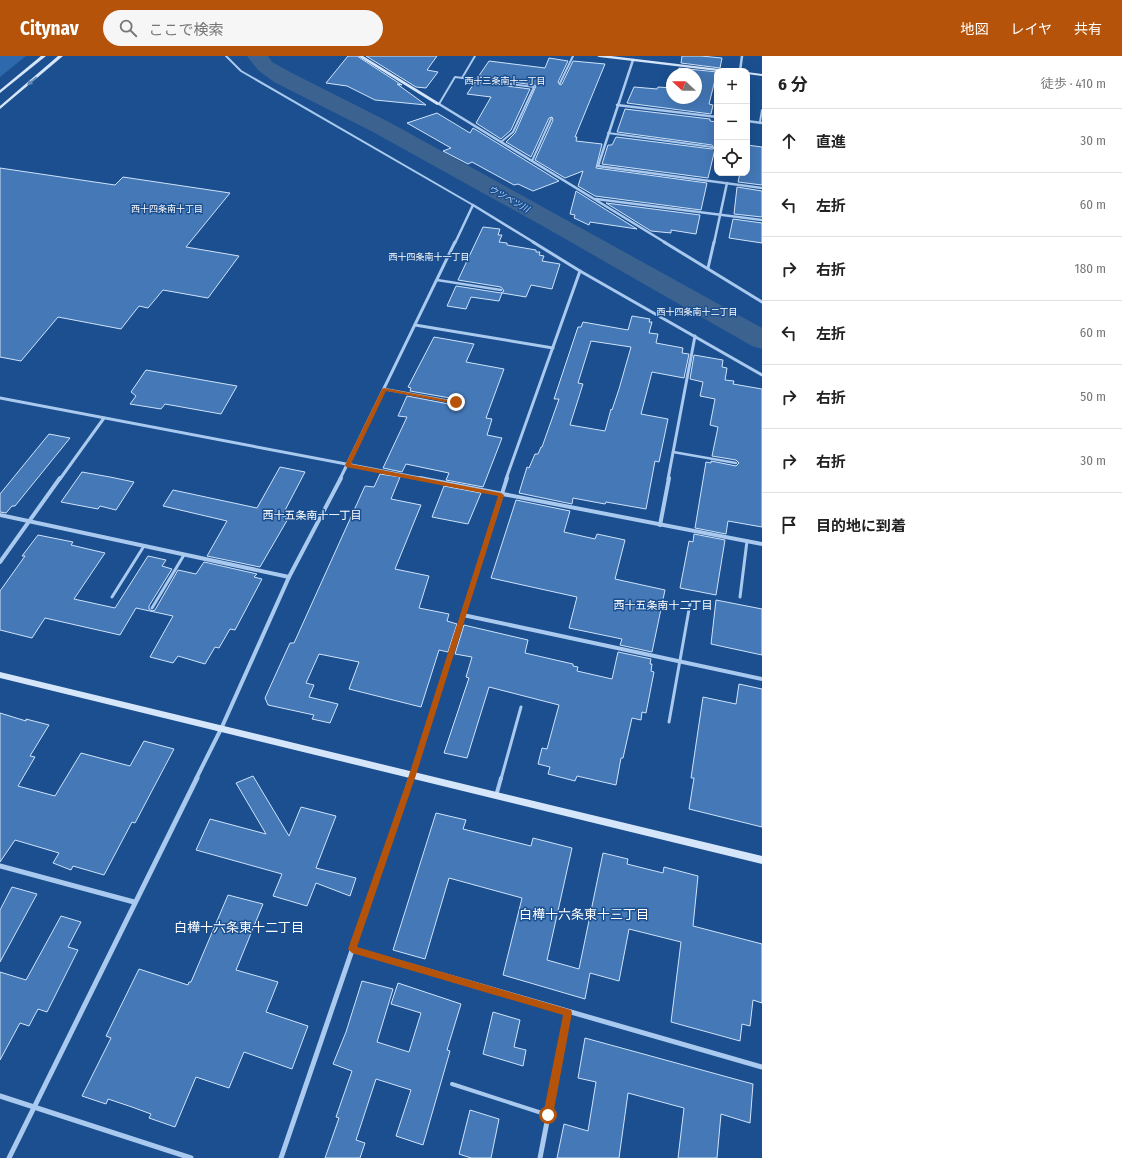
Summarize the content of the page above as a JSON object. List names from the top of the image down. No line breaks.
{"districts":["西十三条南十一丁目","西十四条南十丁目","西十四条南十一丁目","西十四条南十二丁目","西十五条南十一丁目","西十五条南十二丁目","白樺十六条東十三丁目","白樺十六条東十二丁目"],"water":["ウツベツ川"],"north":"left","page":{"header":"Citynav","search":"ここで検索","nav":["地図","レイヤ","共有"],"heading":["6 分","徒歩 · 410 m"],"map_buttons":["+","−"],"list":[["直進","30 m"],["左折","60 m"],["右折","180 m"],["左折","60 m"],["右折","50 m"],["右折","30 m"],"目的地に到着"]}}
